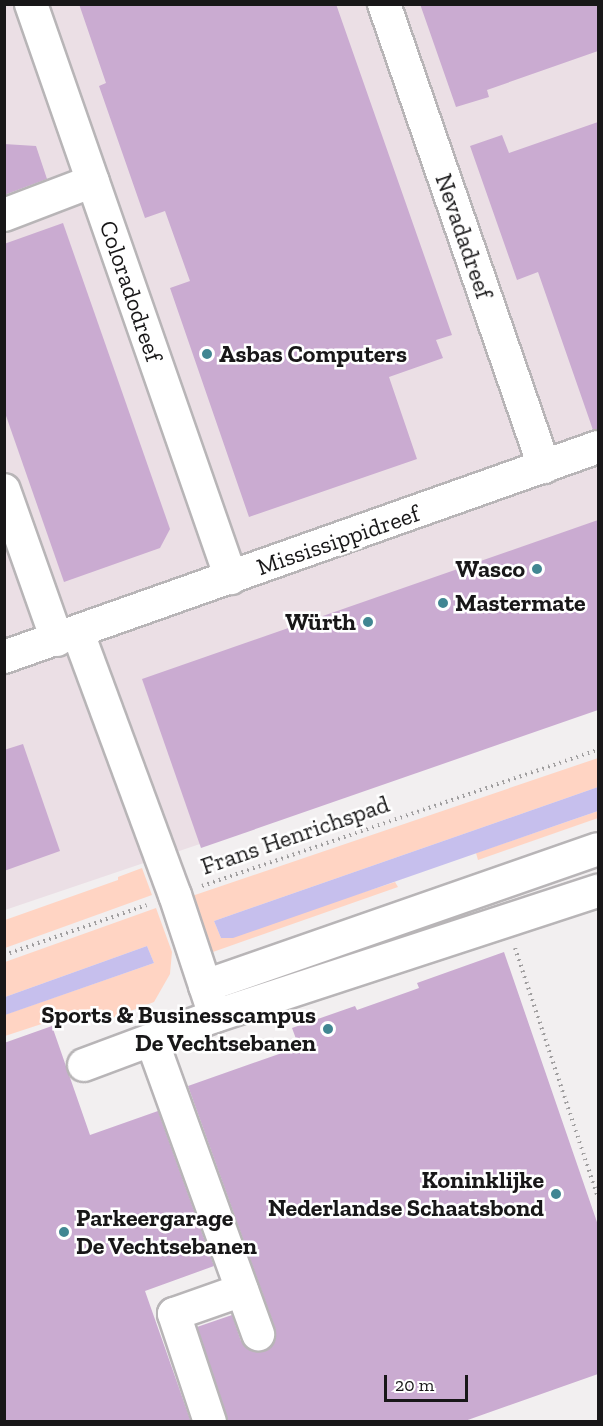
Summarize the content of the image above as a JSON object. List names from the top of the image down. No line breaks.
{"streets":{"street":["Nevadadreef","Coloradodreef","Mississippidreef"],"path":["Frans Henrichspad"]},"crossings":[["Nevadadreef","Mississippidreef"],["Coloradodreef","Mississippidreef"]],"places":["Asbas Computers","Wasco","Mastermate","Würth","Sports & Businesscampus De Vechtsebanen","Koninklijke Nederlandse Schaatsbond","Parkeergarage De Vechtsebanen"],"scale_bar":"20 m"}
